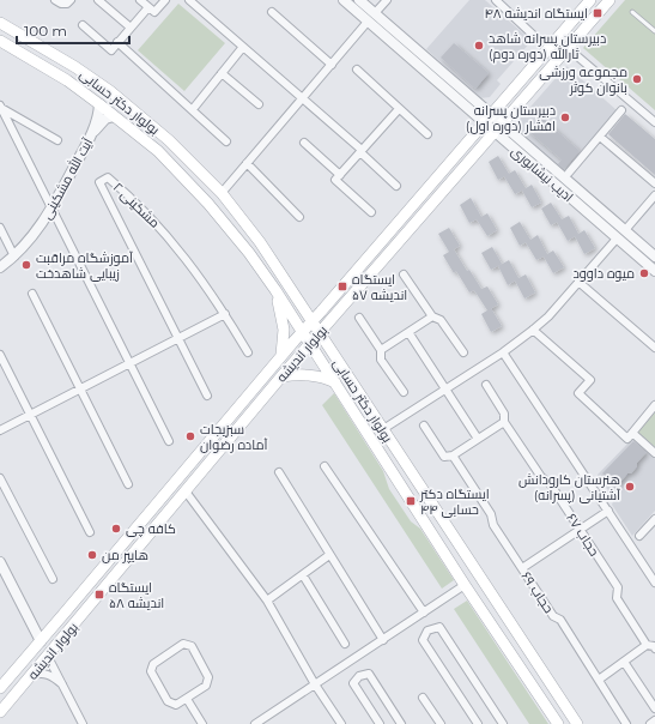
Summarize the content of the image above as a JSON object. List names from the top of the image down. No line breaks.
{"streets":{"main road":["بولوار دکتر حسابی","بولوار اندیشه"],"street":["ادیب نیشابوری","آیت الله مشکینی","مشکینی ۲","حجاب ۶۷","حجاب ۶۹"]},"crossings":[["بولوار دکتر حسابی","بولوار اندیشه"],["ادیب نیشابوری","بولوار اندیشه"]],"places":{"transit":["ایستگاه اندیشه ۴۸","ایستگاه اندیشه ۵۷","ایستگاه دکتر حسابی ۴۴","ایستگاه اندیشه ۵۸"],"other":["دبیرستان پسرانه شاهد ثارالله (دوره دوم)","مجموعه ورزشی بانوان کوثر","دبیرستان پسرانه افشار (دوره اول)","آموزشگاه مراقبت زیبایی شاهدخت","میوه داوود","سبزیجات آماده رضوان","هنرستان کارودانش آشتیانی (پسرانه)","کافه چی","هایپر من"]},"scale_bar":"100 m"}
